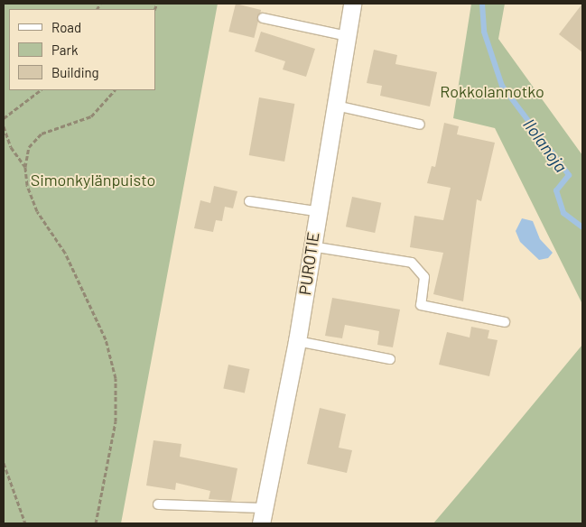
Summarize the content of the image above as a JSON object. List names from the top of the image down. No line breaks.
{"streets":{"street":["PUROTIE"]},"water":["Ilolanoja"],"parks":["Rokkolannotko","Simonkylänpuisto"],"legend":["Road","Park","Building"]}
